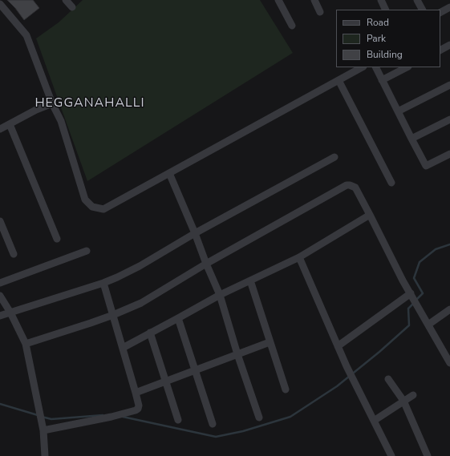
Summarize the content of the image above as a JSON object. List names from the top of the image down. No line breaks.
{"districts":["HEGGANAHALLI"],"legend":["Road","Park","Building"]}
